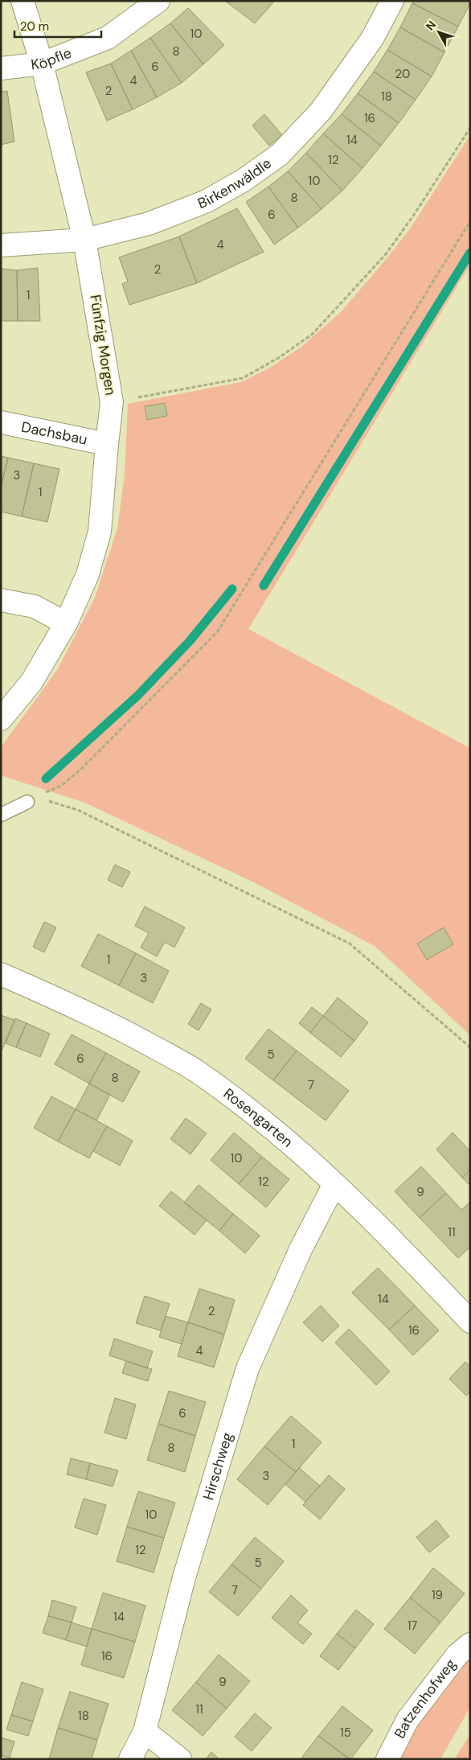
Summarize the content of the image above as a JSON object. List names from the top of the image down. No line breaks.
{"streets":{"street":["Köpfle","Birkenwäldle","Fünfzig Morgen","Dachsbau","Rosengarten","Hirschweg","Batzenhofweg"]},"crossings":[["Köpfle","Fünfzig Morgen"],["Birkenwäldle","Fünfzig Morgen"],["Fünfzig Morgen","Dachsbau"],["Rosengarten","Hirschweg"]],"house_numbers":["10","8","6","20","4","2","18","16","14","12","10","8","6","4","2","1","3","1","1","3","5","6","8","7","10","12","9","11","14","2","16","4","6","1","8","3","10","12","5","7","19","14","17","16","9","11","18","15"],"scale_bar":"20 m","north":"top left"}
